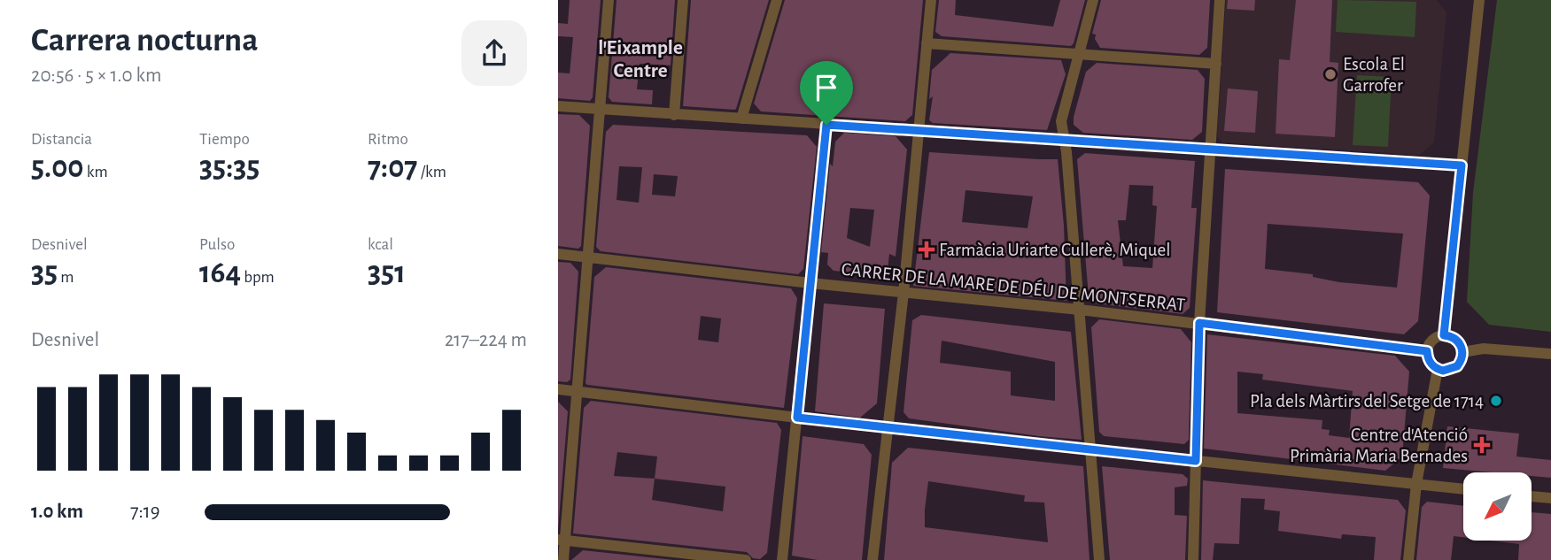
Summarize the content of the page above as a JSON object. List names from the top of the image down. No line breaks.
{"streets":{"street":["CARRER DE LA MARE DE DÉU DE MONTSERRAT"]},"districts":["l'Eixample Centre"],"places":{"other":["Escola El Garrofer","Pla dels Màrtirs del Setge de 1714"],"health":["Farmàcia Uriarte Cullerè, Miquel","Centre d'Atenció Primària Maria Bernades"]},"north":"bottom left","page":{"heading":["Carrera nocturna","20:56 · 5 × 1.0 km"],"stats":[["Distancia","5.00 km"],["Tiempo","35:35"],["Ritmo","7:07 /km"],["Desnivel","35 m"],["Pulso","164 bpm"],["kcal","351"]],"chart":["Desnivel","217–224 m"],"list":[{"name":"1.0 km","note":"7:19"}]}}
